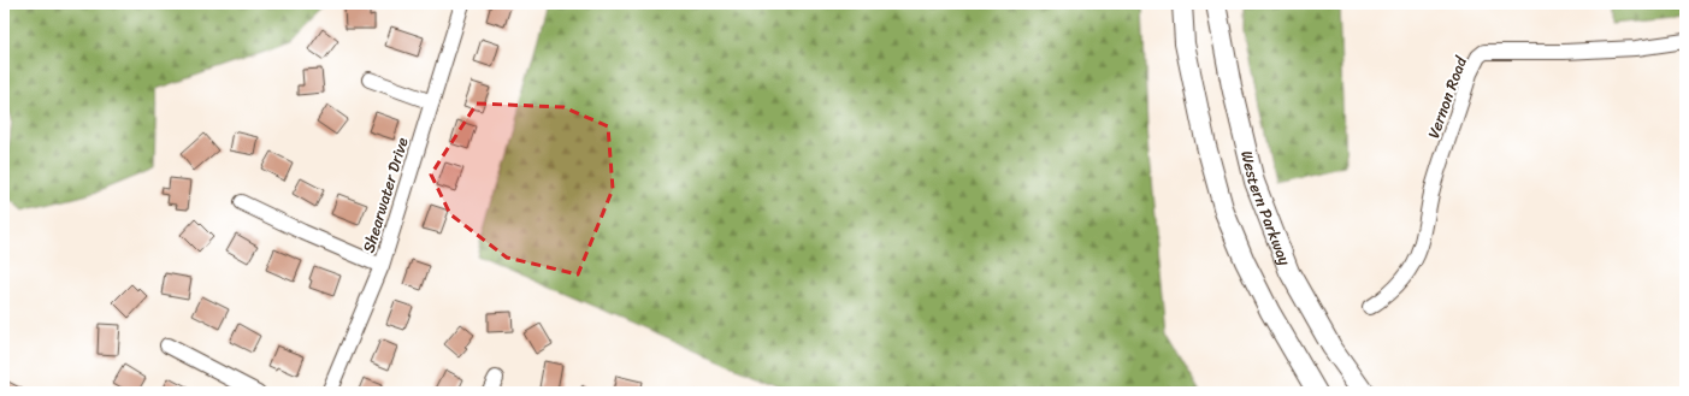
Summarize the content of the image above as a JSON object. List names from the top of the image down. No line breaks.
{"streets":{"main road":["Western Parkway"],"street":["Vernon Road","Shearwater Drive"]}}
